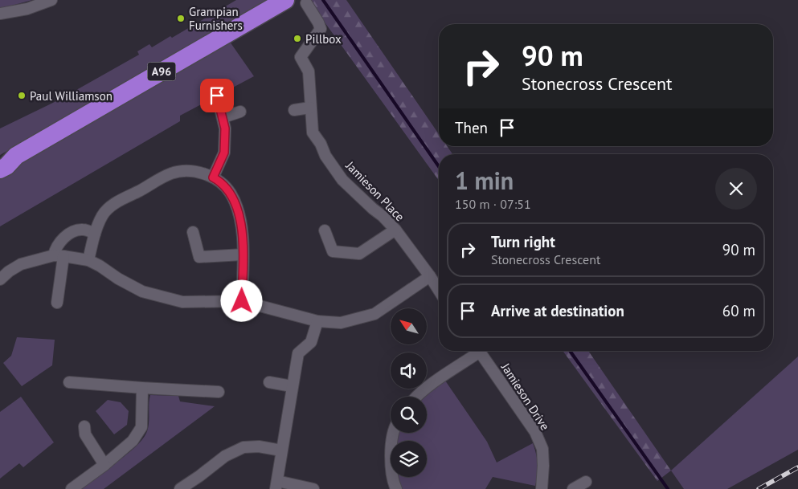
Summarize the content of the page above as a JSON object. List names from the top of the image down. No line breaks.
{"streets":{"highway":["A96"],"street":["Jamieson Place","Jamieson Drive"]},"places":["Grampian Furnishers","Pillbox","Paul Williamson"],"north":"top left","page":{"turn":["90 m","Stonecross Crescent"],"then":"Then","heading":["1 min","150 m · 07:51"],"list":[{"name":"Turn right","note":"Stonecross Crescent","value":"90 m"},{"name":"Arrive at destination","value":"60 m"}]}}
